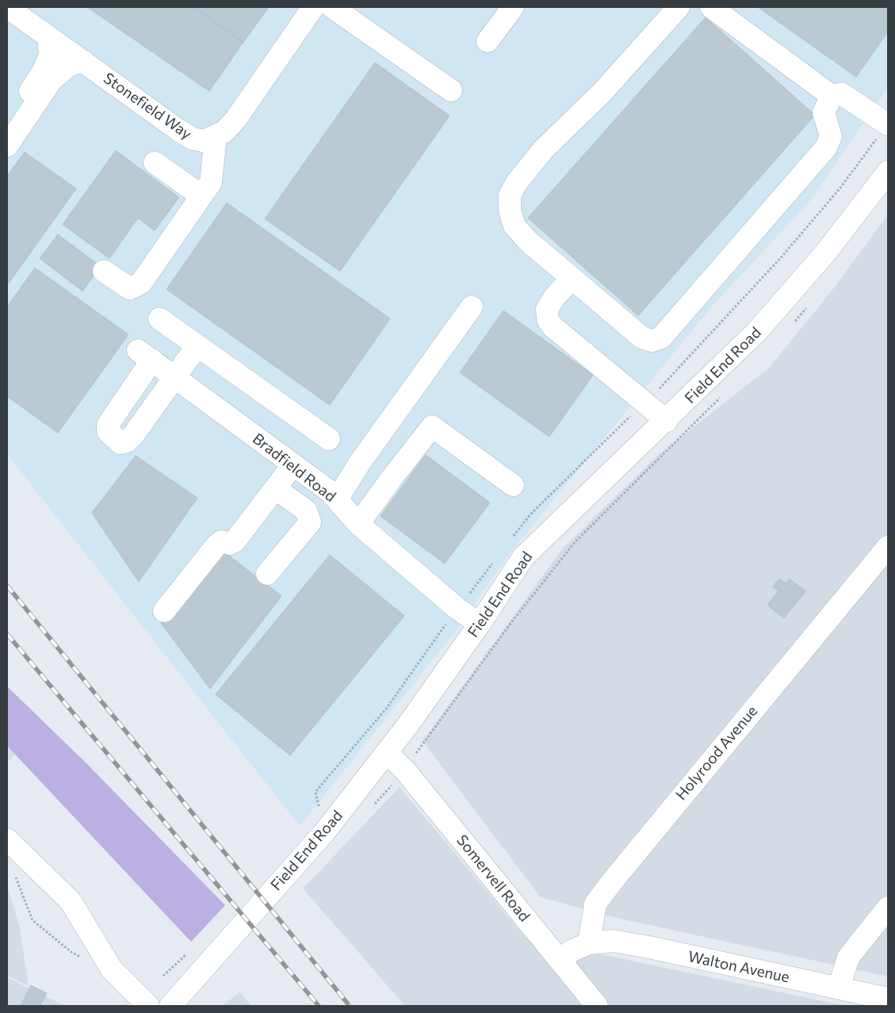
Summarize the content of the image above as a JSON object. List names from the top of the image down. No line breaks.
{"streets":{"street":["Stonefield Way","Field End Road","Bradfield Road","Holyrood Avenue","Somervell Road","Walton Avenue"]},"crossings":[["Field End Road","Bradfield Road"],["Field End Road","Somervell Road"],["Holyrood Avenue","Walton Avenue"]]}
